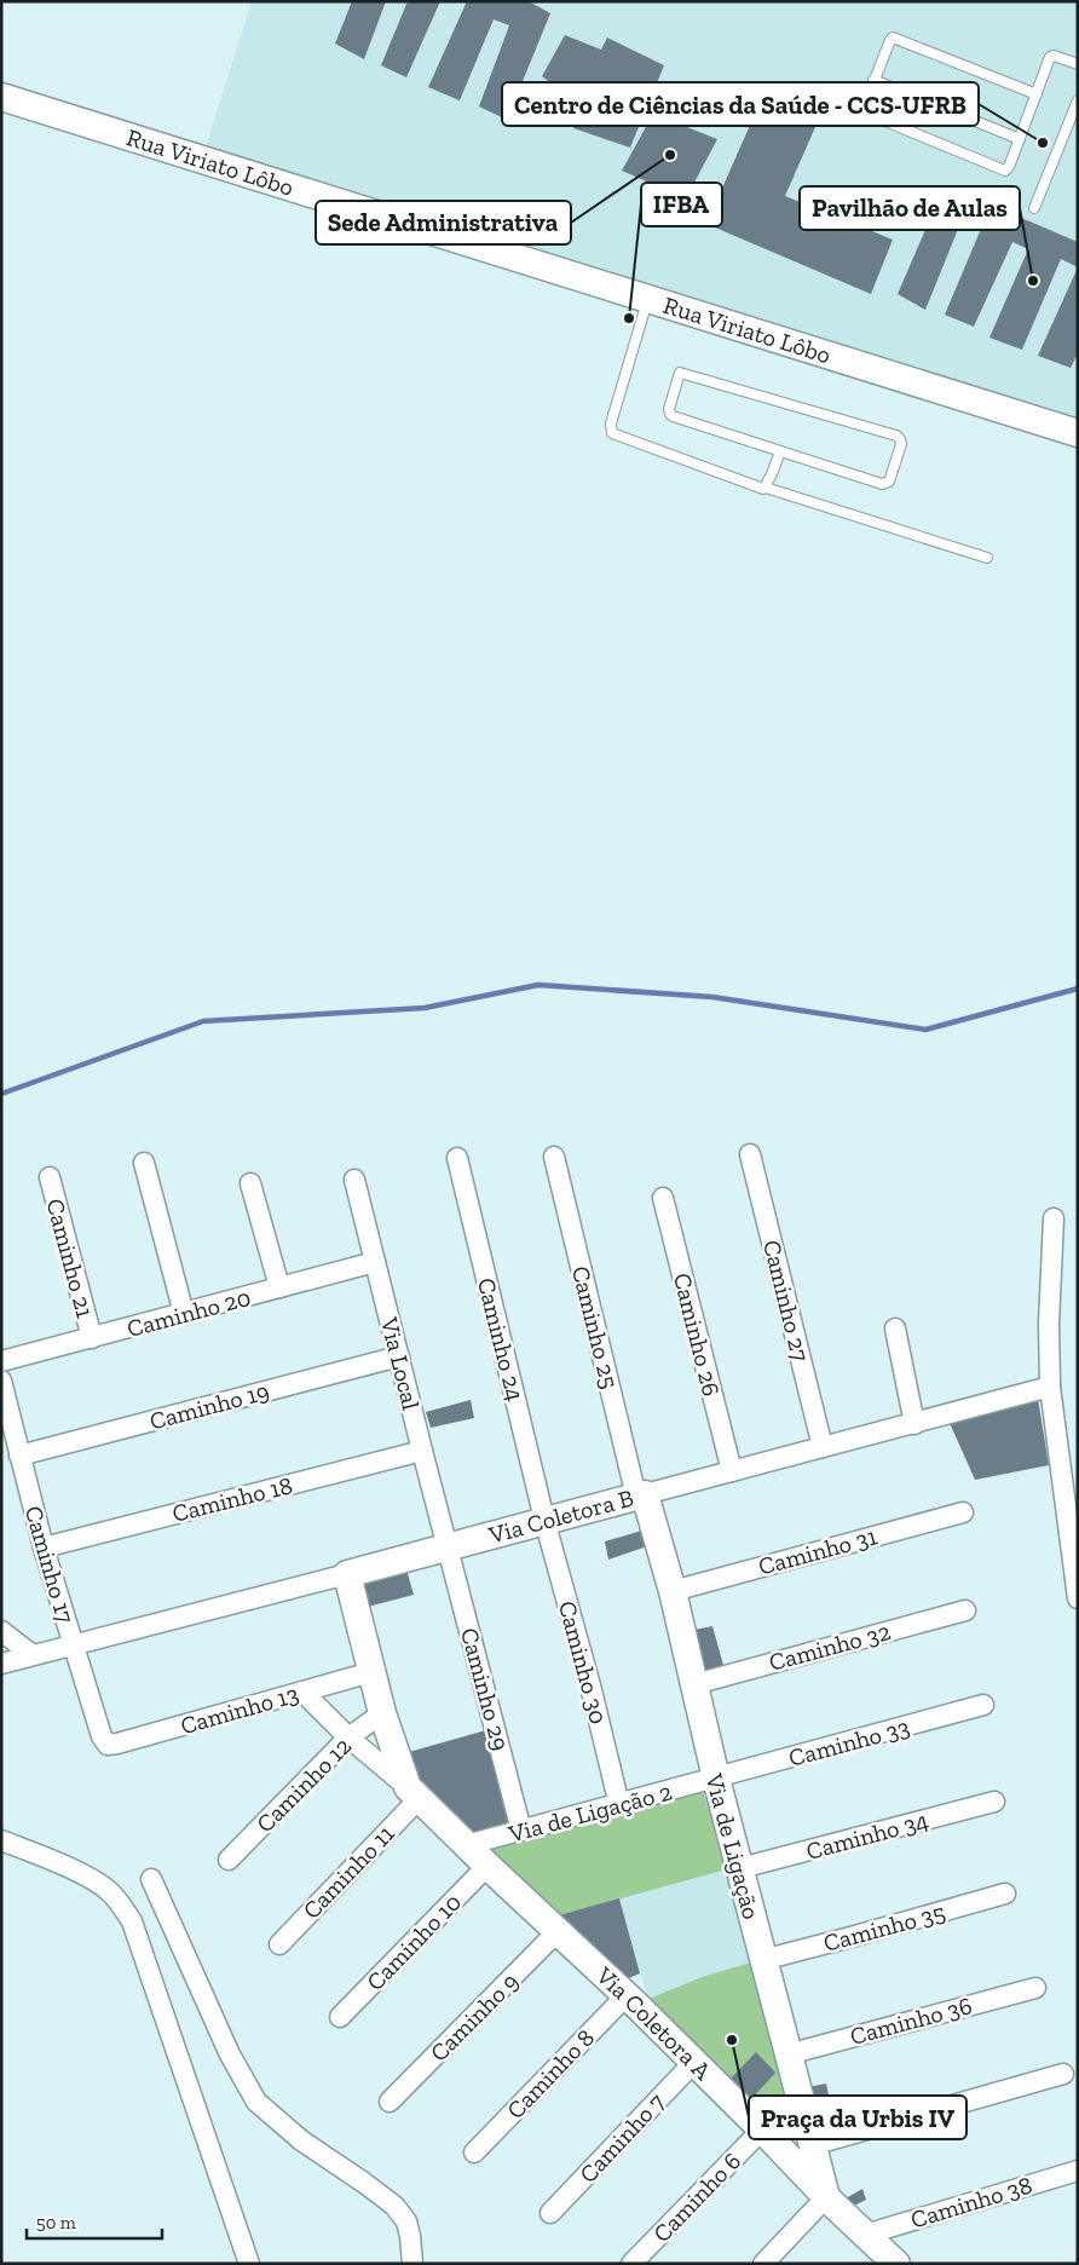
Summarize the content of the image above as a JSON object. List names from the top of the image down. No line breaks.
{"streets":{"street":["Rua Viriato Lôbo","Caminho 21","Caminho 27","Caminho 20","Caminho 25","Caminho 26","Caminho 24","Via Local","Caminho 19","Caminho 18","Via Coletora B","Caminho 31","Caminho 17","Caminho 32","Caminho 30","Caminho 29","Caminho 13","Caminho 33","Caminho 12","Via de Ligação 2","Caminho 34","Via de Ligação","Caminho 11","Caminho 35","Caminho 10","Caminho 9","Caminho 36","Via Coletora A","Caminho 8","Caminho 7","Caminho 6","Caminho 38"]},"crossings":[["Caminho 21","Caminho 20"],["Caminho 27","Via Coletora B"],["Caminho 20","Via Local"],["Caminho 25","Via Coletora B"],["Caminho 25","Via de Ligação"],["Caminho 26","Via Coletora B"],["Caminho 24","Via Coletora B"],["Caminho 24","Caminho 30"],["Via Local","Caminho 19"],["Via Local","Caminho 18"],["Via Local","Via Coletora B"],["Via Local","Caminho 29"],["Caminho 19","Caminho 17"],["Caminho 18","Caminho 17"],["Via Coletora B","Caminho 17"],["Via Coletora B","Caminho 30"],["Via Coletora B","Caminho 29"],["Via Coletora B","Via de Ligação"],["Via Coletora B","Via Coletora A"],["Caminho 31","Via de Ligação"],["Caminho 17","Caminho 13"],["Caminho 32","Via de Ligação"],["Caminho 30","Via de Ligação 2"],["Caminho 29","Via de Ligação 2"],["Caminho 13","Via Coletora A"],["Caminho 33","Via de Ligação 2"],["Caminho 33","Via de Ligação"],["Caminho 12","Via Coletora A"],["Via de Ligação 2","Via de Ligação"],["Via de Ligação 2","Via Coletora A"],["Caminho 34","Via de Ligação"],["Via de Ligação","Caminho 35"],["Via de Ligação","Caminho 36"],["Via de Ligação","Via Coletora A"],["Caminho 11","Via Coletora A"],["Caminho 10","Via Coletora A"],["Caminho 9","Via Coletora A"],["Via Coletora A","Caminho 8"],["Via Coletora A","Caminho 7"],["Via Coletora A","Caminho 6"],["Via Coletora A","Caminho 38"]],"places":["Centro de Ciências da Saúde - CCS-UFRB","Sede Administrativa","Pavilhão de Aulas","IFBA","Praça da Urbis IV"],"scale_bar":"50 m"}
